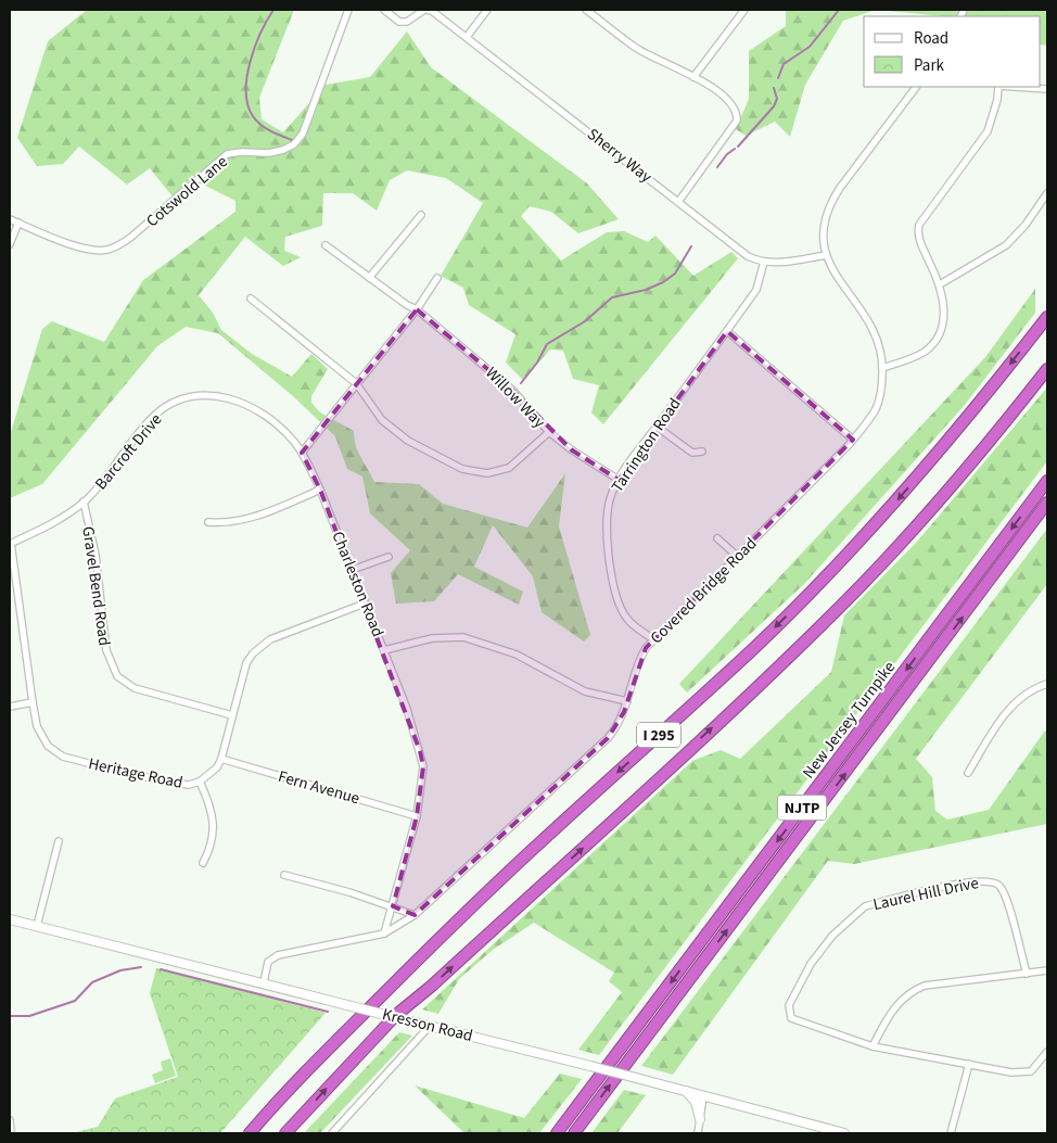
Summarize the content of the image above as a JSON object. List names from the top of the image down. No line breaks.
{"streets":{"highway":["New Jersey Turnpike","I 295","NJTP"],"street":["Sherry Way","Cotswold Lane","Willow Way","Tarrington Road","Barcroft Drive","Charleston Road","Gravel Bend Road","Covered Bridge Road","Heritage Road","Fern Avenue","Laurel Hill Drive","Kresson Road"]},"crossings":[["Sherry Way","Tarrington Road"],["Sherry Way","Covered Bridge Road"],["Willow Way","Tarrington Road"],["Tarrington Road","Covered Bridge Road"],["Barcroft Drive","Charleston Road"],["Barcroft Drive","Gravel Bend Road"],["Barcroft Drive","Heritage Road"],["Charleston Road","Covered Bridge Road"],["Charleston Road","Fern Avenue"],["Covered Bridge Road","Kresson Road"],["Heritage Road","Fern Avenue"]],"legend":["Road","Park"]}
